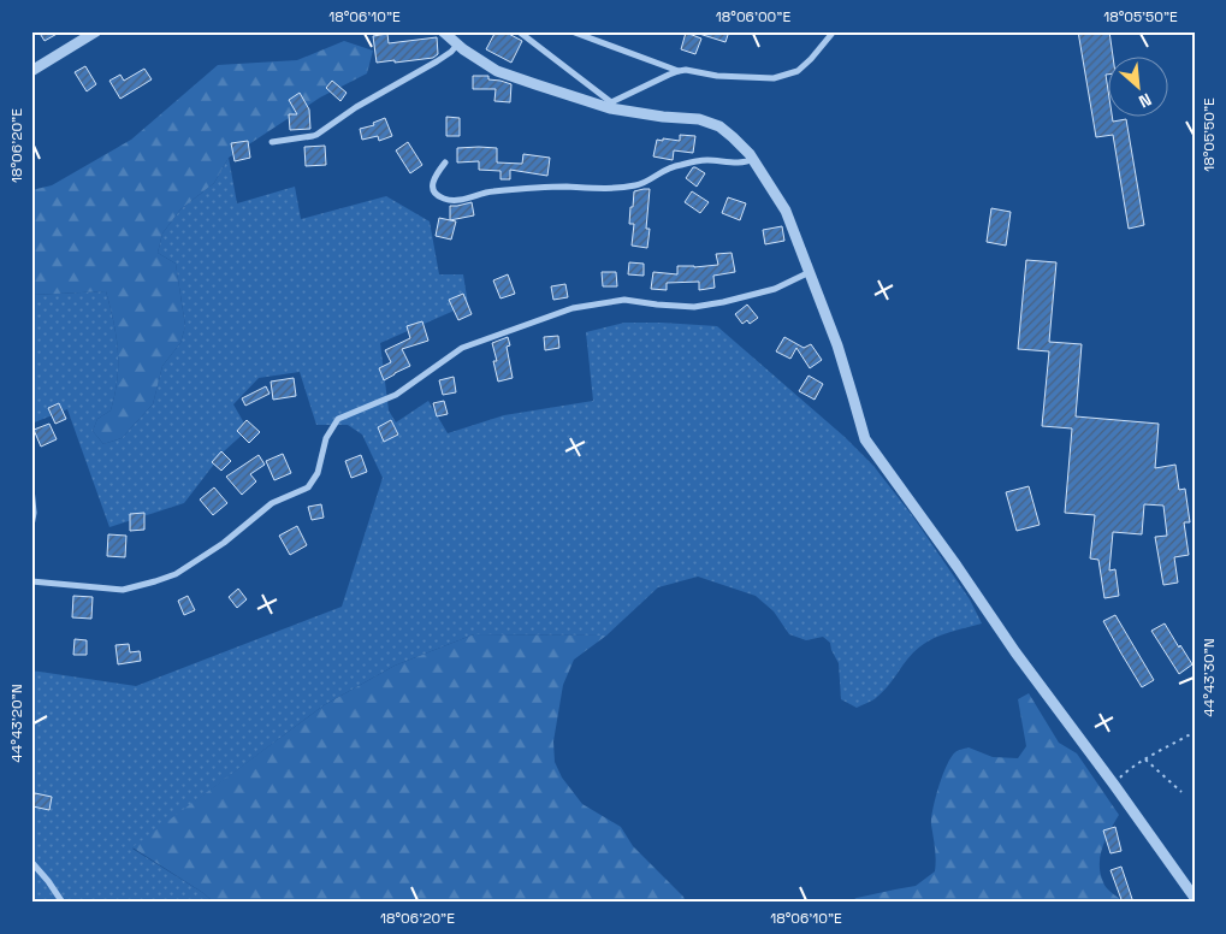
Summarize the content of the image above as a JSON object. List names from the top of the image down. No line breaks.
{"north":"bottom right","coordinates":["18°06'10\"E","18°06'00\"E","18°05'50\"E","18°06'20\"E","44°43'30\"N","44°43'20\"N"]}
